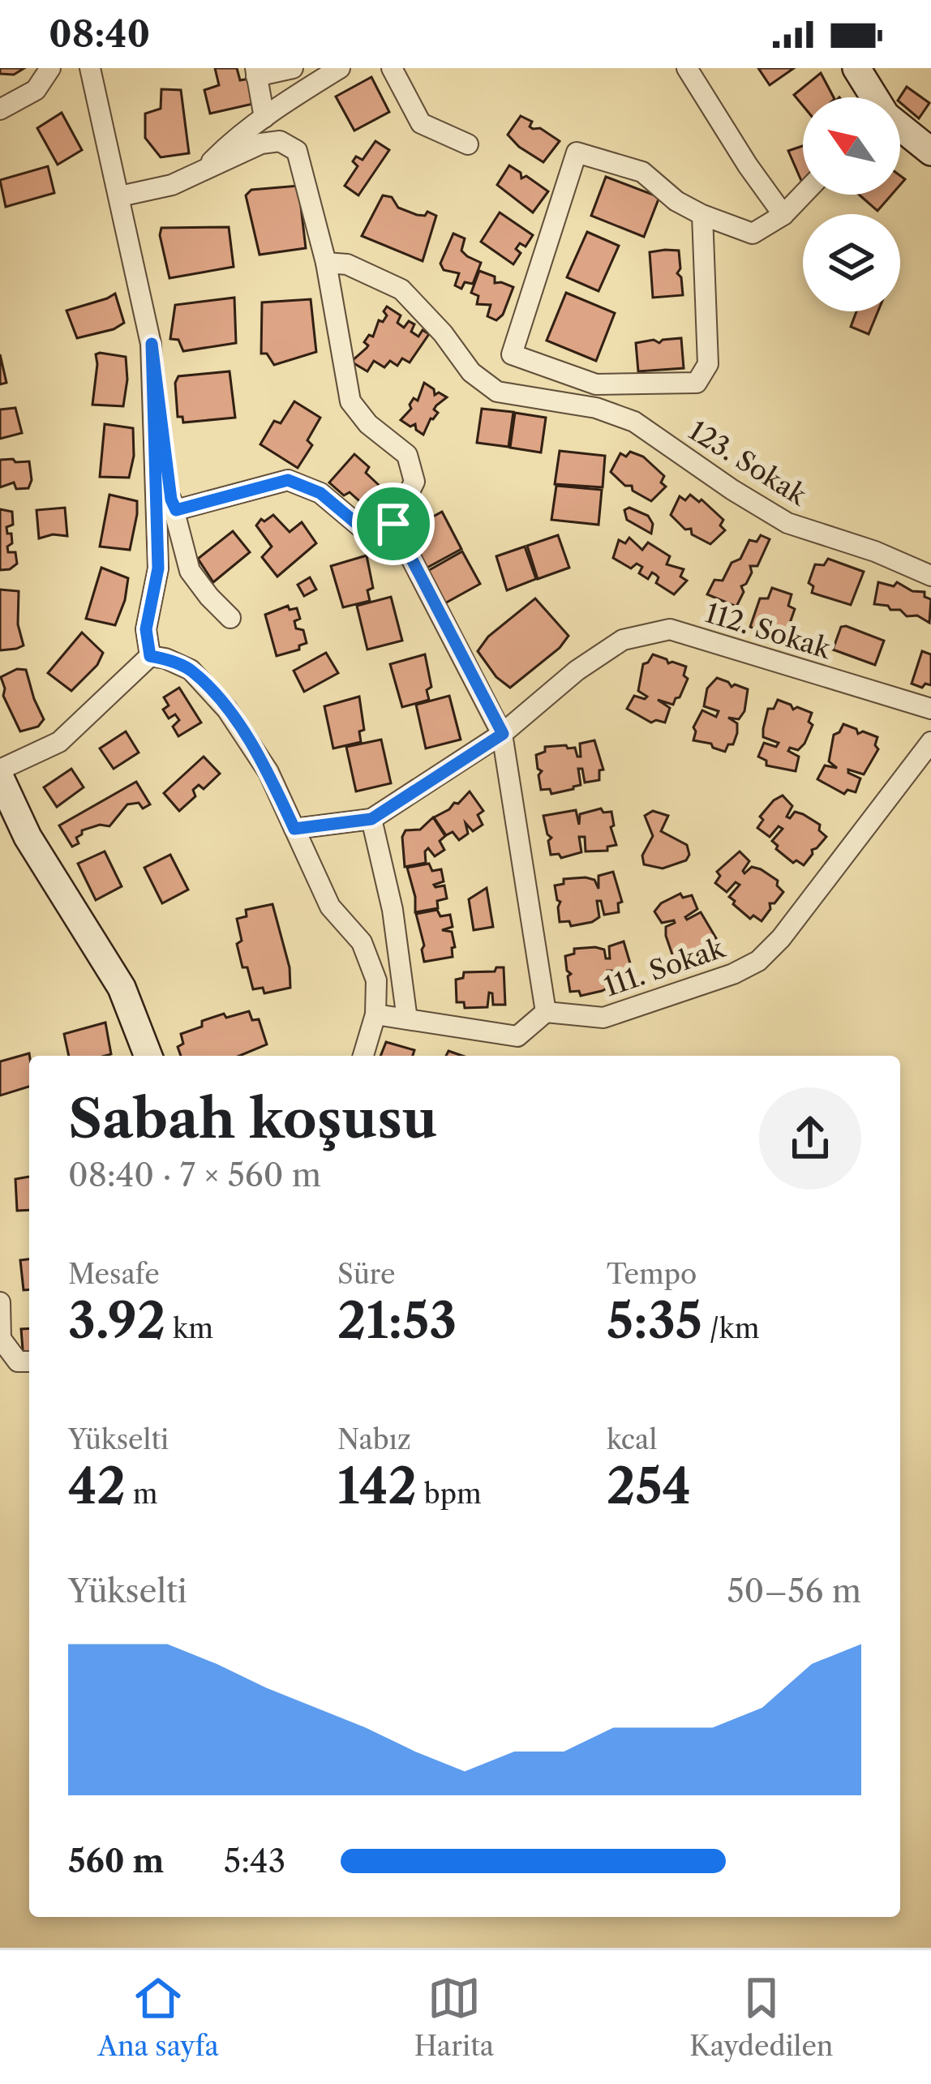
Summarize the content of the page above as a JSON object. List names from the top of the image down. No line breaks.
{"streets":{"street":["123. Sokak","112. Sokak","111. Sokak"]},"north":"top left","page":{"status":"08:40","heading":["Sabah koşusu","08:40 · 7 × 560 m"],"stats":[["Mesafe","3.92 km"],["Süre","21:53"],["Tempo","5:35 /km"],["Yükselti","42 m"],["Nabız","142 bpm"],["kcal","254"]],"chart":["Yükselti","50–56 m"],"list":[{"name":"560 m","note":"5:43"}],"tabs":["Ana sayfa","Harita","Kaydedilen"]}}
